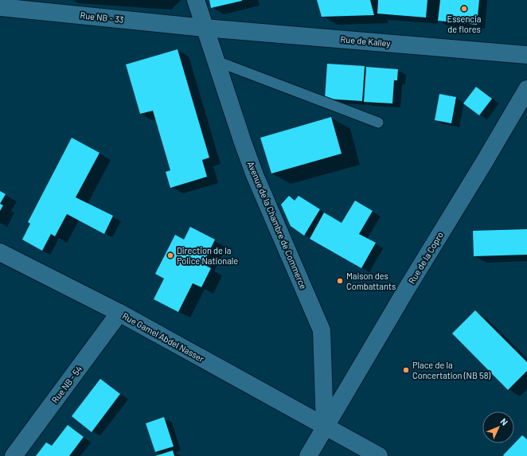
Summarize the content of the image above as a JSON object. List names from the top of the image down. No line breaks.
{"streets":{"street":["Rue NB - 33","Rue de Kalley","Avenue de la Chambre de Commerce","Rue de la Copro","Rue Gamel Abdel Nasser","Rue NB - 54"]},"crossings":[["Rue NB - 33","Rue de Kalley"],["Rue NB - 33","Avenue de la Chambre de Commerce"],["Rue de Kalley","Avenue de la Chambre de Commerce"],["Avenue de la Chambre de Commerce","Rue de la Copro"],["Avenue de la Chambre de Commerce","Rue Gamel Abdel Nasser"],["Rue de la Copro","Rue Gamel Abdel Nasser"],["Rue Gamel Abdel Nasser","Rue NB - 54"]],"places":["Essencia de flores","Direction de la Police Nationale","Maison des Combattants","Place de la Concertation (NB 58)"],"north":"top right"}
